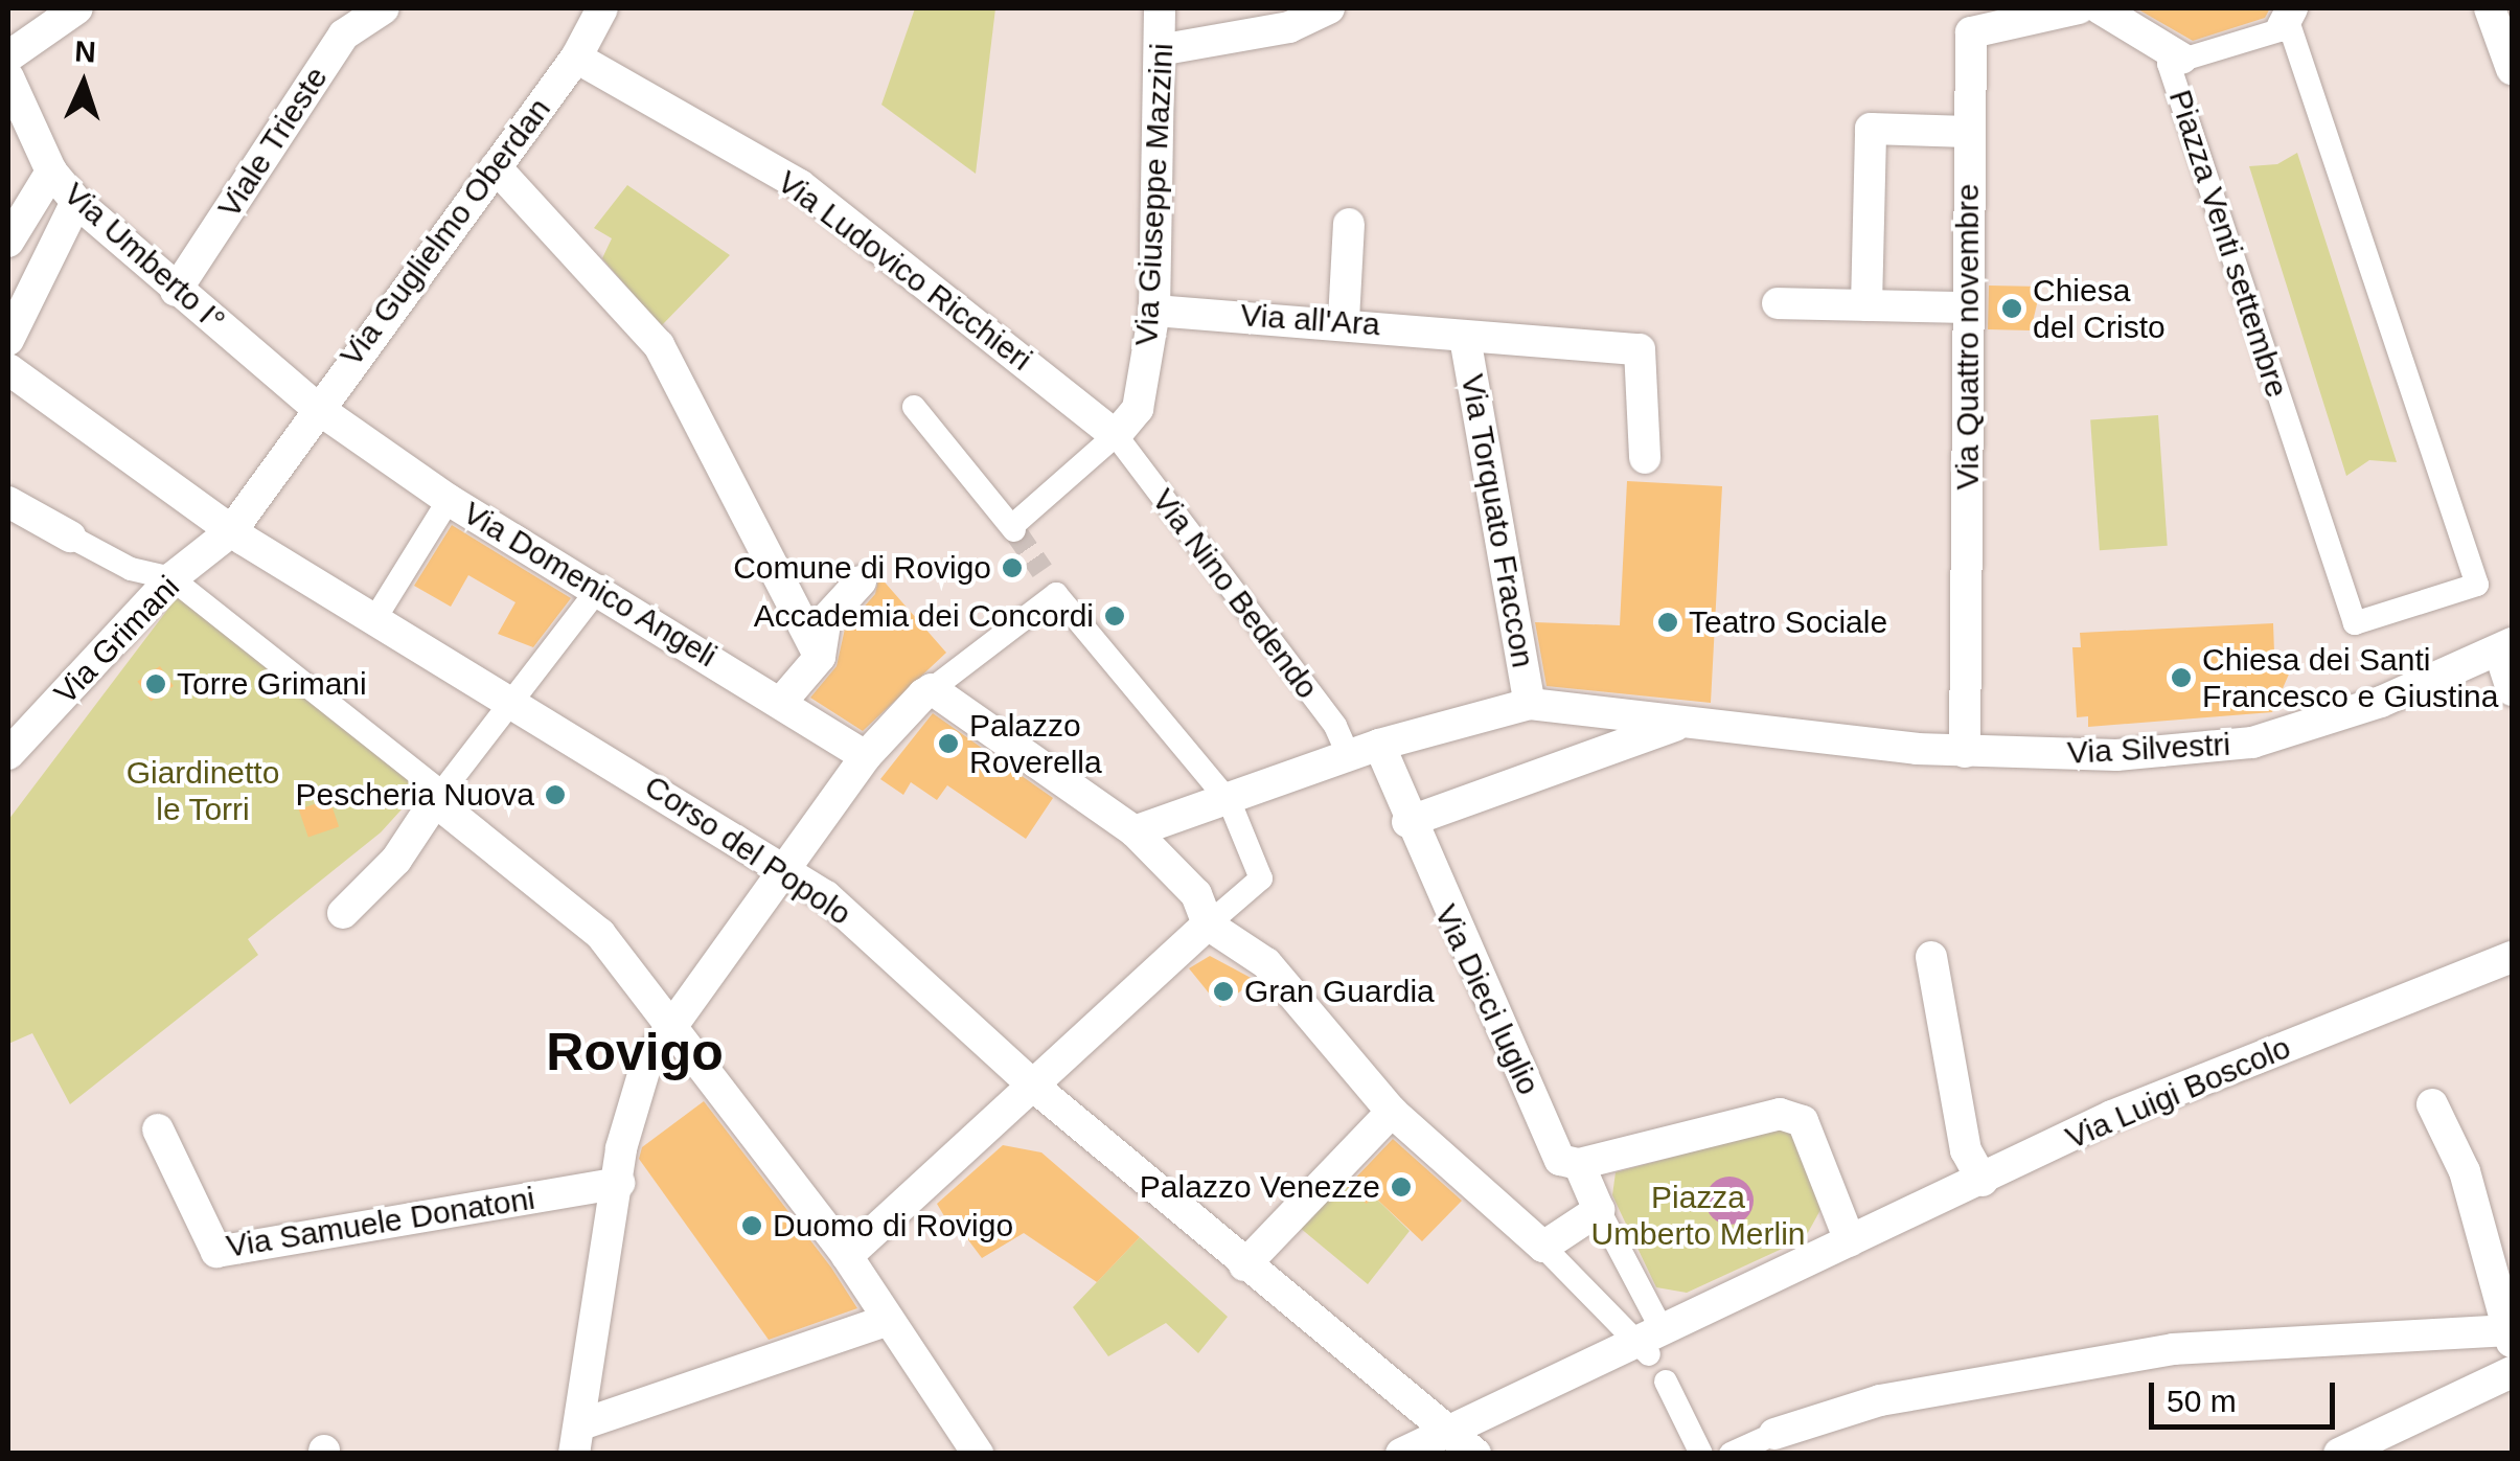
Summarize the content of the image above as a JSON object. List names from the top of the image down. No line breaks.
{"streets":{"street":["Viale Trieste","Via Giuseppe Mazzini","Via Guglielmo Oberdan","Piazza Venti settembre","Via Umberto I°","Via Ludovico Ricchieri","Via all'Ara","Via Quattro novembre","Via Torquato Fraccon","Via Domenico Angeli","Via Nino Bedendo","Via Grimani","Via Silvestri","Corso del Popolo","Via Dieci luglio","Via Luigi Boscolo","Via Samuele Donatoni"]},"crossings":[["Viale Trieste","Via Umberto I°"],["Via Giuseppe Mazzini","Via Ludovico Ricchieri"],["Via Giuseppe Mazzini","Via all'Ara"],["Via Giuseppe Mazzini","Via Nino Bedendo"],["Via Guglielmo Oberdan","Via Umberto I°"],["Via Guglielmo Oberdan","Via Ludovico Ricchieri"],["Via Guglielmo Oberdan","Via Domenico Angeli"],["Via Guglielmo Oberdan","Via Grimani"],["Via Guglielmo Oberdan","Corso del Popolo"],["Via Umberto I°","Via Domenico Angeli"],["Via Ludovico Ricchieri","Via Nino Bedendo"],["Via all'Ara","Via Torquato Fraccon"],["Via Quattro novembre","Via Silvestri"],["Via Torquato Fraccon","Via Silvestri"],["Via Grimani","Corso del Popolo"]],"districts":["Rovigo"],"parks":["Giardinetto le Torri","Piazza Umberto Merlin"],"places":["Chiesa del Cristo","Comune di Rovigo","Accademia dei Concordi","Teatro Sociale","Chiesa dei Santi Francesco e Giustina","Torre Grimani","Palazzo Roverella","Pescheria Nuova","Gran Guardia","Palazzo Venezze","Duomo di Rovigo"],"scale_bar":"50 m","north":"top"}
